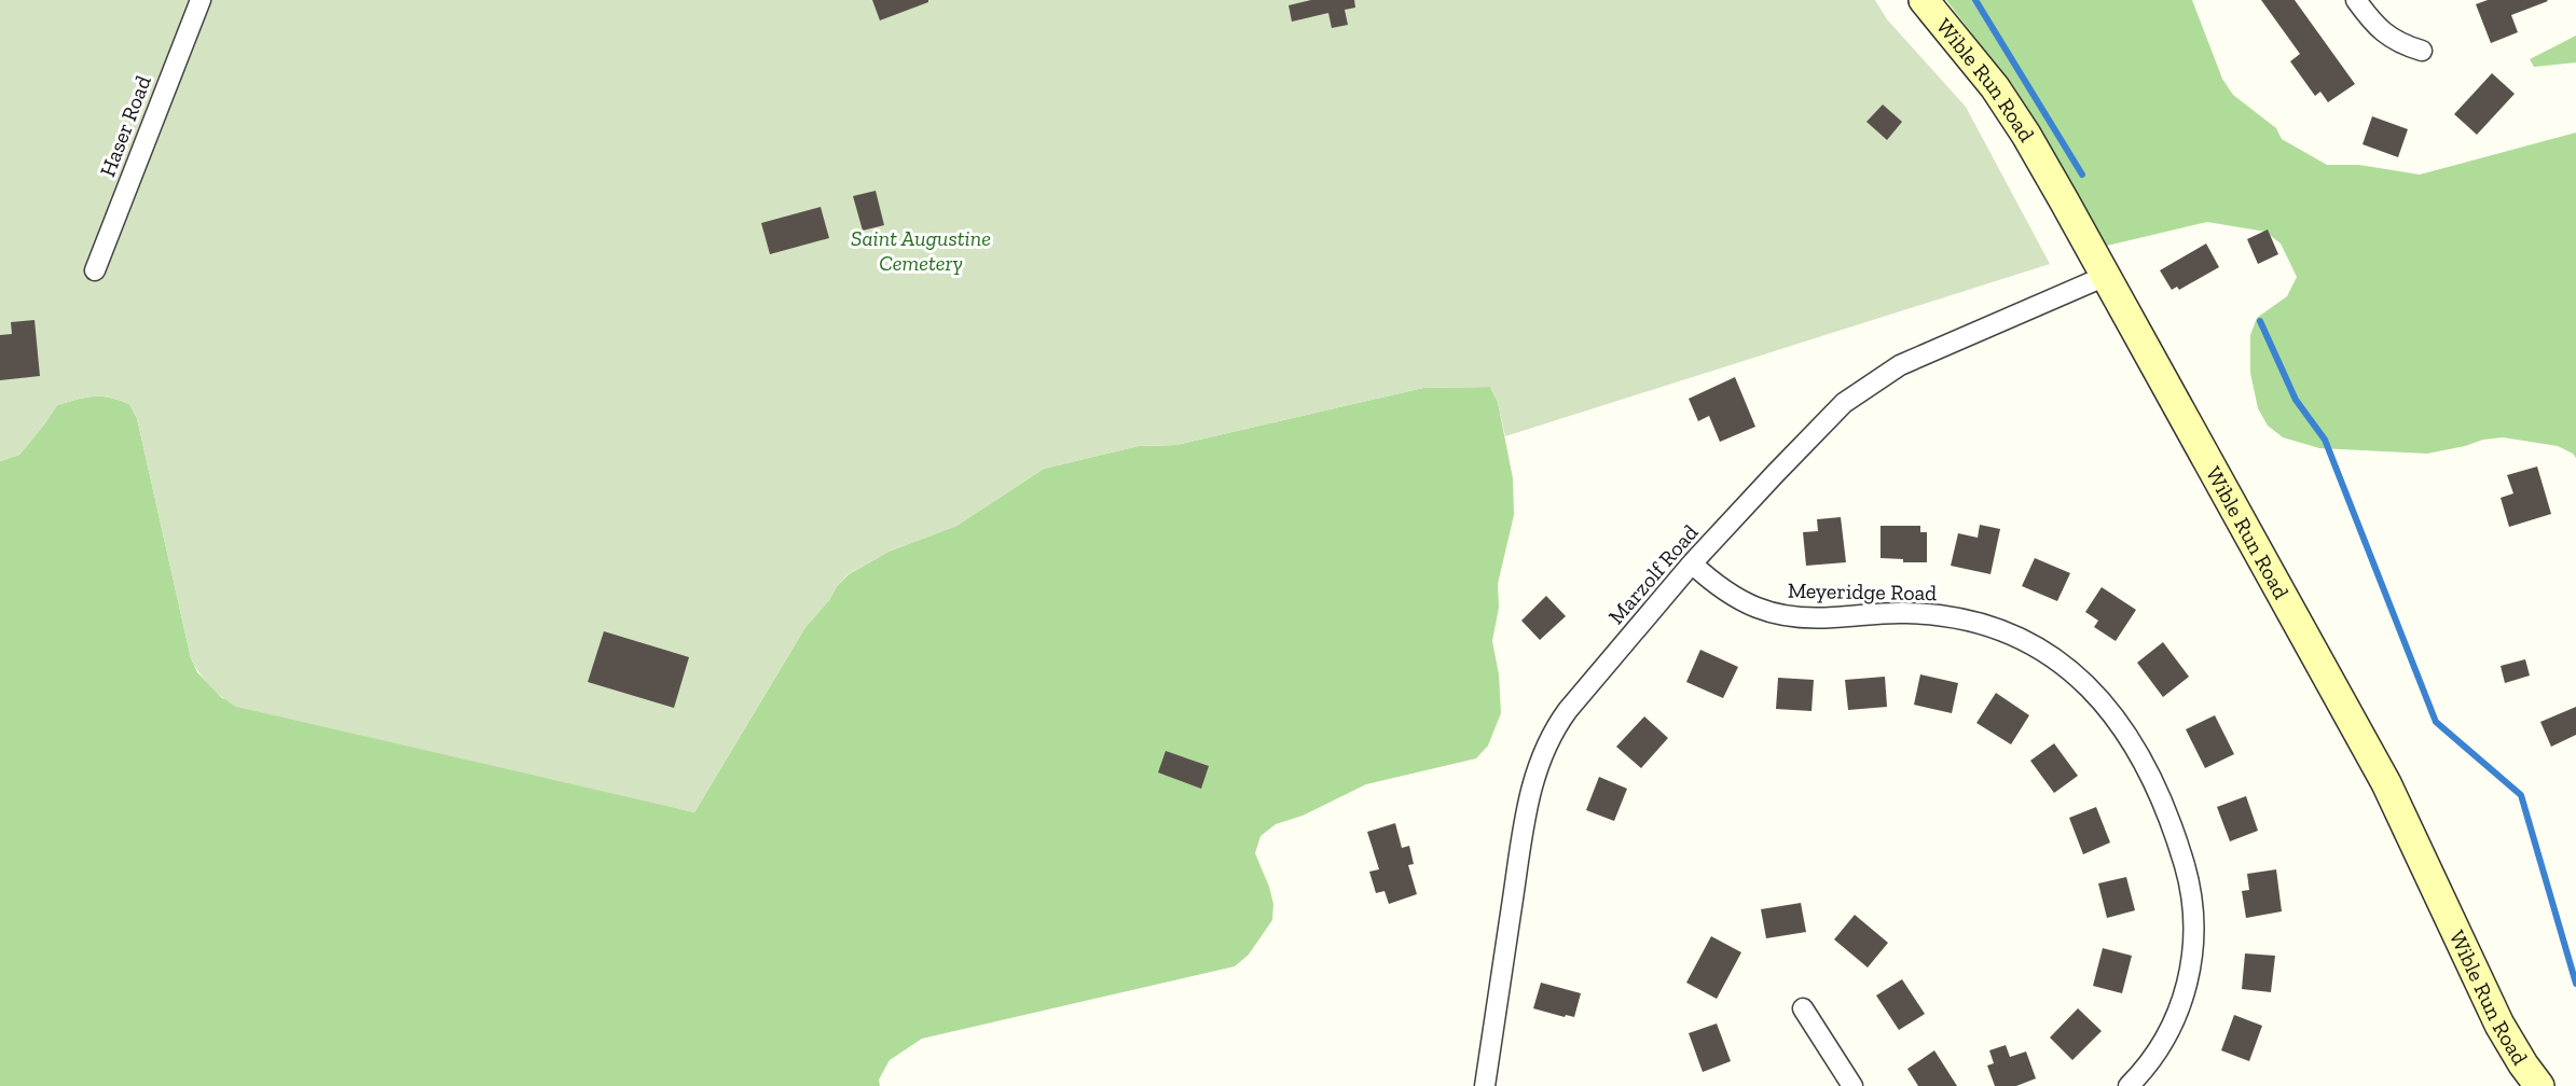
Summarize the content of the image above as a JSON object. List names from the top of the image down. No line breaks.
{"streets":{"street":["Wible Run Road","Haser Road","Marzolf Road","Meyeridge Road"]},"crossings":[["Wible Run Road","Marzolf Road"],["Marzolf Road","Meyeridge Road"]],"parks":["Saint Augustine Cemetery"]}
